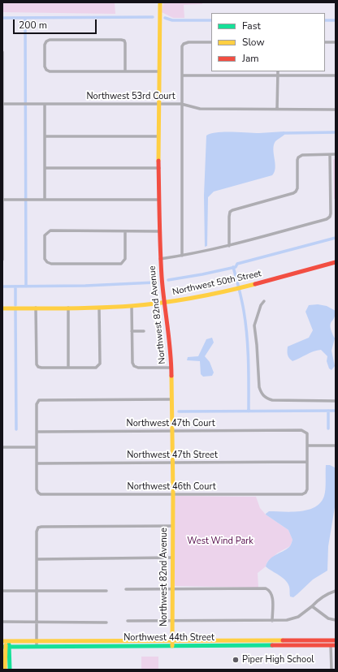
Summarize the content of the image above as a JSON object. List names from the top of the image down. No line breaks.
{"streets":{"street":["Northwest 53rd Court","Northwest 50th Street","Northwest 82nd Avenue","Northwest 47th Court","Northwest 47th Street","Northwest 46th Court","Northwest 44th Street"]},"crossings":[["Northwest 53rd Court","Northwest 82nd Avenue"],["Northwest 50th Street","Northwest 82nd Avenue"],["Northwest 82nd Avenue","Northwest 47th Court"],["Northwest 82nd Avenue","Northwest 47th Street"],["Northwest 82nd Avenue","Northwest 46th Court"],["Northwest 82nd Avenue","Northwest 44th Street"],["Northwest 47th Street","Northwest 46th Court"]],"parks":["West Wind Park"],"places":["Piper High School"],"legend":["Fast","Slow","Jam"],"scale_bar":"200 m"}
